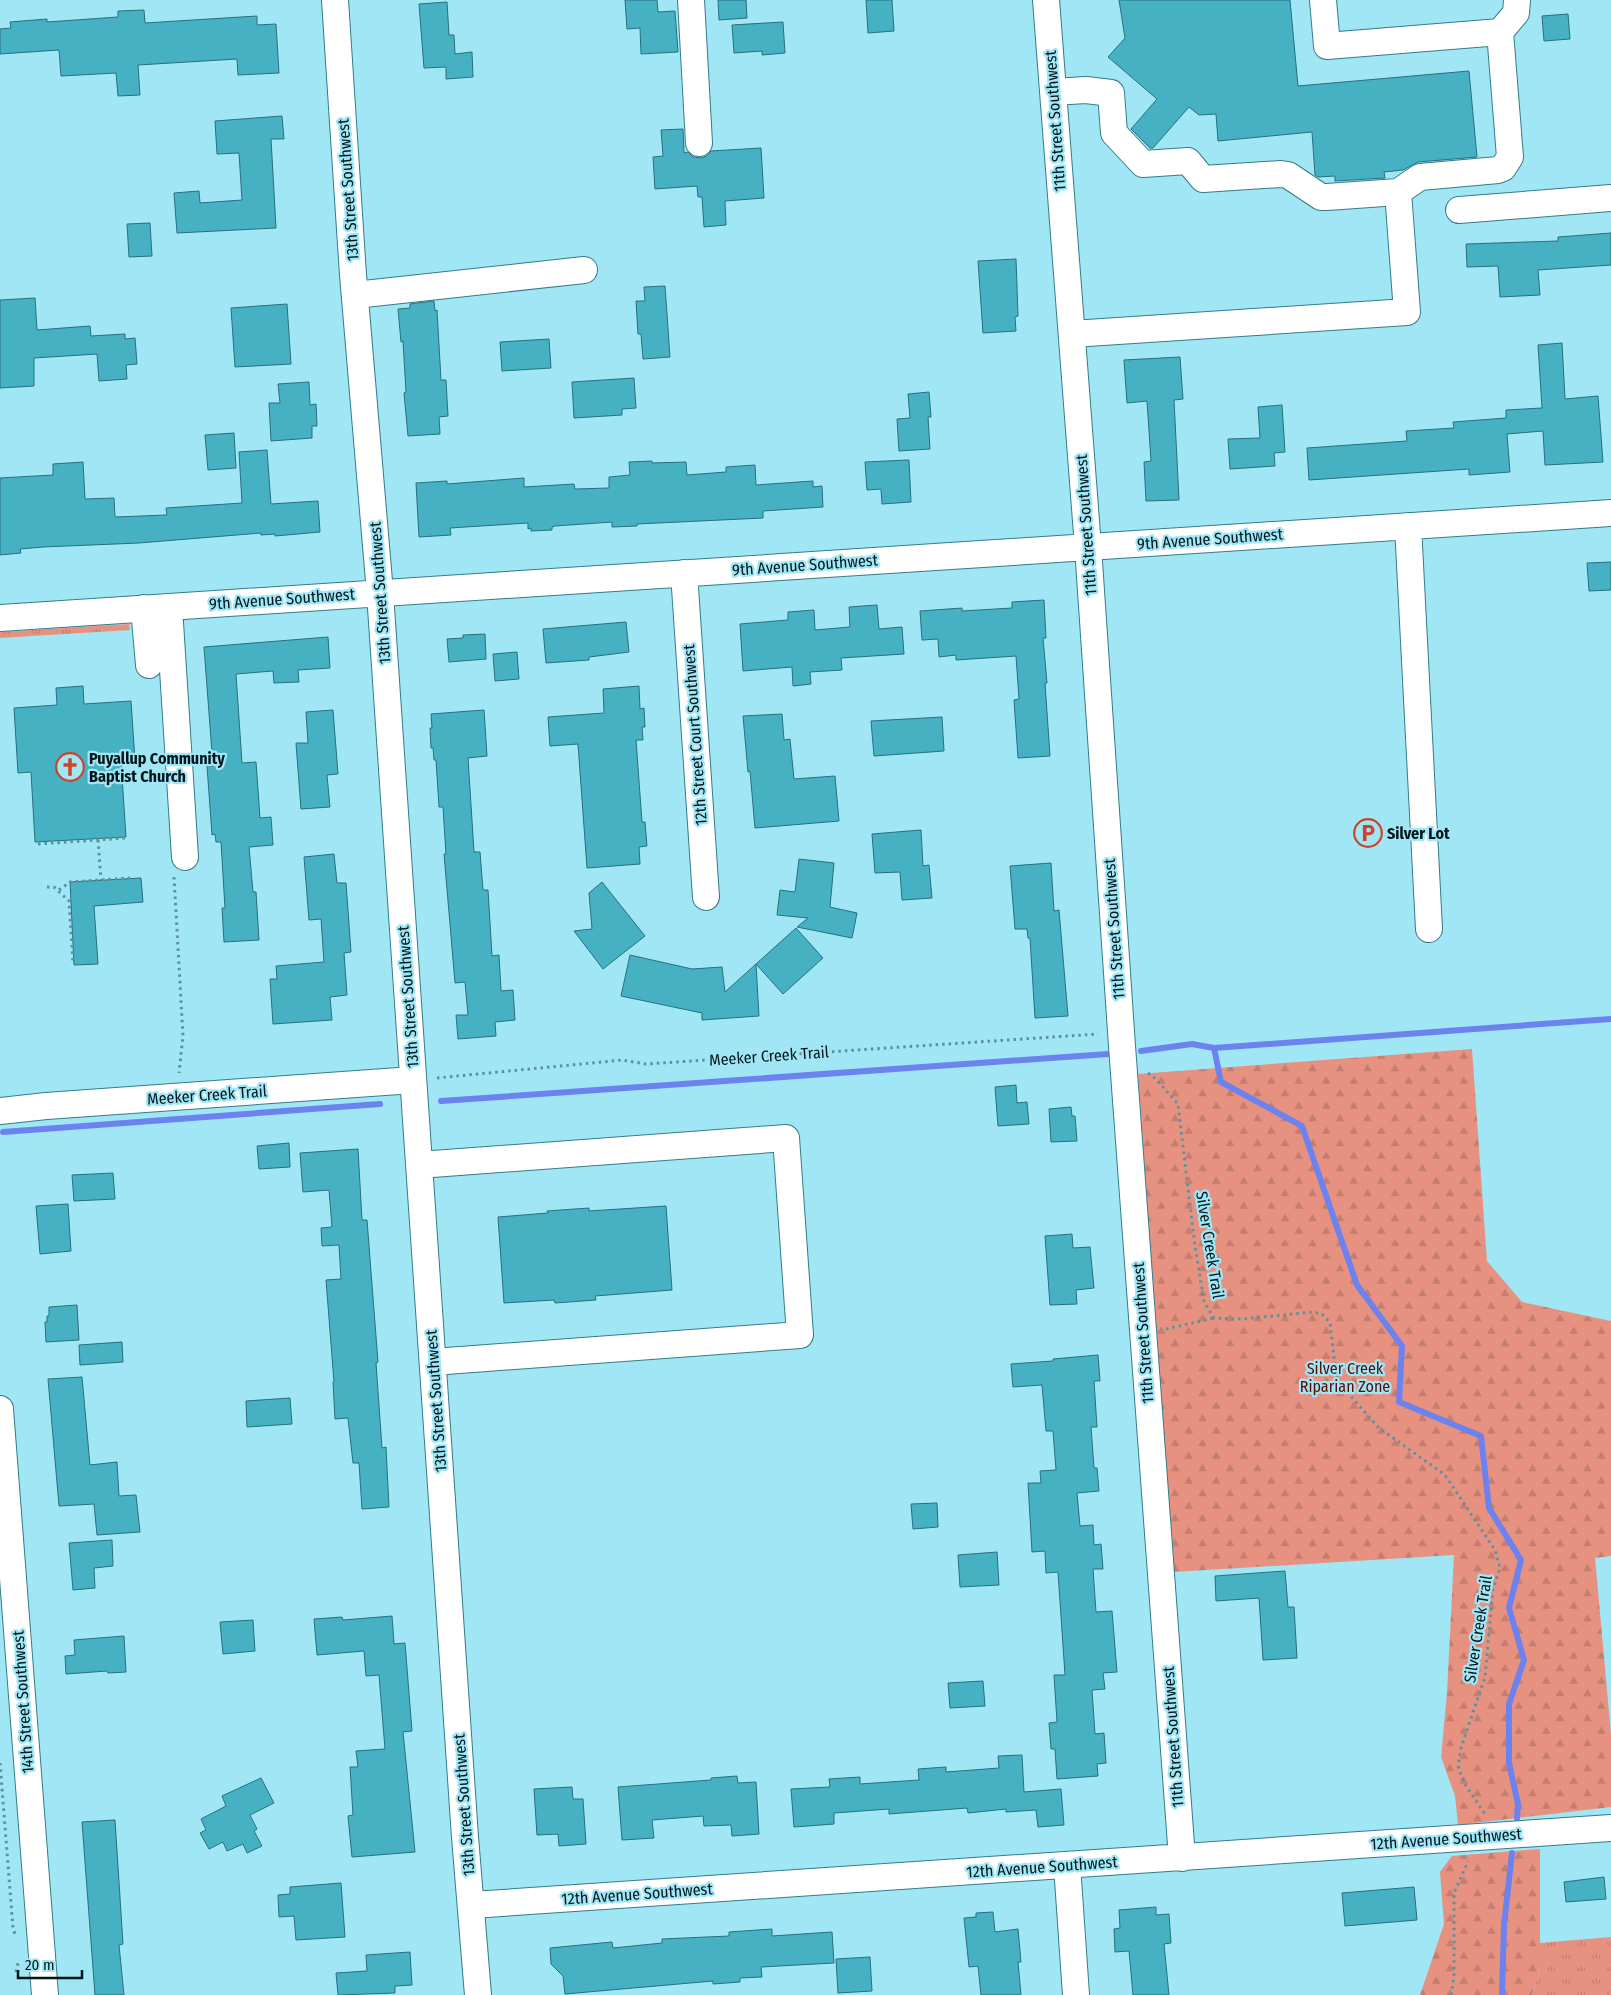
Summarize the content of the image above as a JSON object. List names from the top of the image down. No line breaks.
{"streets":{"street":["11th Street Southwest","13th Street Southwest","9th Avenue Southwest","12th Street Court Southwest","Meeker Creek Trail","14th Street Southwest","12th Avenue Southwest"],"path":["Silver Creek Trail"]},"crossings":[["11th Street Southwest","9th Avenue Southwest"],["11th Street Southwest","12th Avenue Southwest"],["13th Street Southwest","9th Avenue Southwest"],["13th Street Southwest","Meeker Creek Trail"],["13th Street Southwest","12th Avenue Southwest"],["9th Avenue Southwest","12th Street Court Southwest"]],"parks":["Silver Creek Riparian Zone"],"places":{"church":["Puyallup Community Baptist Church"],"parking":["Silver Lot"]},"scale_bar":"20 m"}
